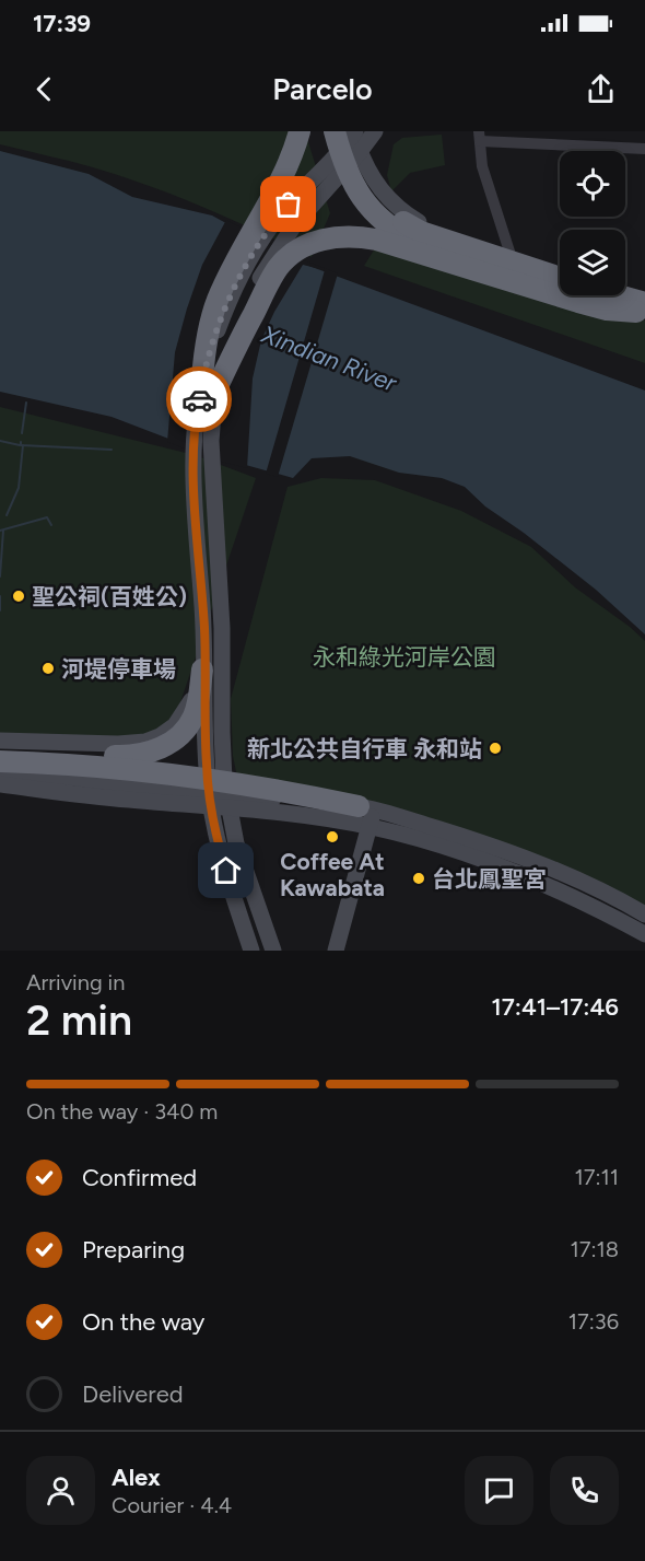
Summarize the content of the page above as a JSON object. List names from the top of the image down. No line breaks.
{"water":["Xindian River"],"parks":["永和綠光河岸公園"],"places":["聖公祠(百姓公)","河堤停車場","新北公共自行車 永和站","Coffee At Kawabata","台北鳳聖宮"],"page":{"status":"17:39","header":"Parcelo","heading":["2 min","Arriving in","17:41–17:46"],"panel":["Alex","Courier · 4.4"],"bar":"On the way · 340 m","list":[["Confirmed","17:11"],["Preparing","17:18"],["On the way","17:36"],"Delivered"]}}
